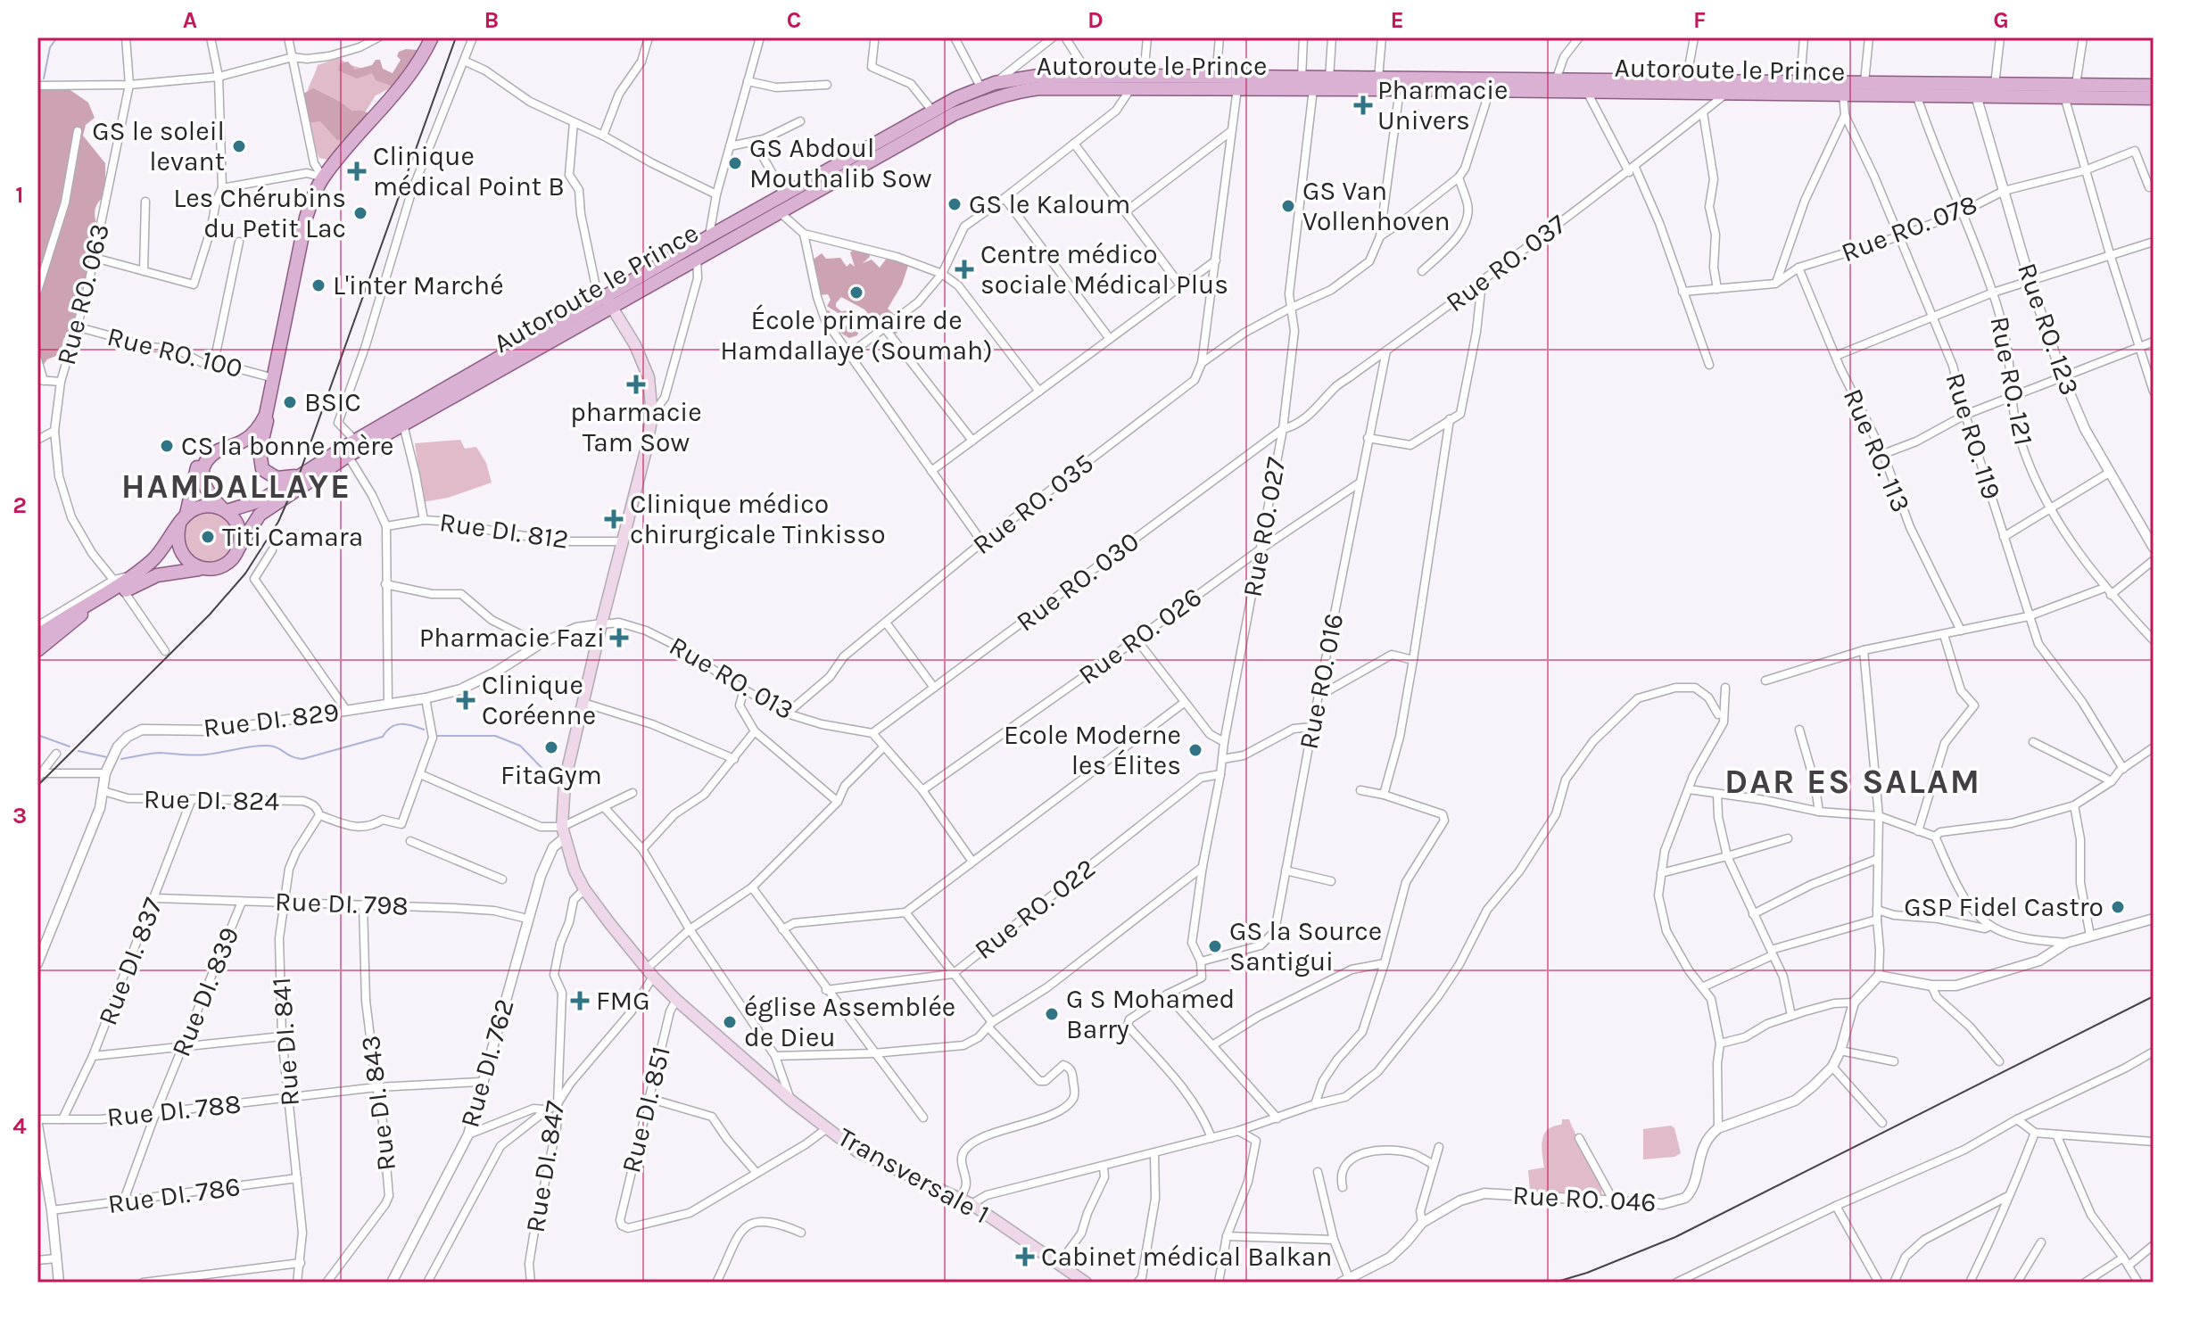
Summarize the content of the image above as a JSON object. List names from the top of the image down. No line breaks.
{"streets":{"main road":["Autoroute le Prince","Transversale 1"],"street":["Rue RO. 078","Rue RO. 037","Rue RO. 063","Rue RO. 123","Rue RO. 100","Rue RO. 121","Rue RO. 119","Rue RO. 113","Rue RO. 035","Rue RO. 027","Rue DI. 812","Rue RO. 030","Rue RO. 026","Rue RO. 013","Rue RO. 016","Rue DI. 829","Rue DI. 824","Rue DI. 798","Rue RO. 022","Rue DI. 837","Rue DI. 839","Rue DI. 841","Rue DI. 762","Rue DI. 843","Rue DI. 851","Rue DI. 788","Rue DI. 847","Rue DI. 786","Rue RO. 046"]},"crossings":[["Autoroute le Prince","Rue RO. 037"],["Autoroute le Prince","Rue RO. 123"],["Autoroute le Prince","Rue RO. 121"],["Autoroute le Prince","Rue RO. 119"],["Autoroute le Prince","Rue RO. 027"],["Autoroute le Prince","Transversale 1"],["Rue RO. 078","Rue RO. 123"],["Rue RO. 078","Rue RO. 121"],["Rue RO. 078","Rue RO. 119"],["Rue RO. 078","Rue RO. 113"],["Rue RO. 037","Rue RO. 027"],["Rue RO. 037","Rue RO. 030"],["Rue RO. 037","Rue RO. 016"],["Rue RO. 063","Rue RO. 100"],["Rue RO. 035","Rue RO. 027"],["Rue RO. 035","Rue RO. 013"],["Rue RO. 027","Rue RO. 030"],["Rue RO. 027","Rue RO. 026"],["Rue RO. 027","Rue RO. 016"],["Rue RO. 027","Rue RO. 022"],["Rue DI. 812","Transversale 1"],["Rue RO. 030","Rue RO. 013"],["Rue RO. 026","Rue RO. 016"],["Rue RO. 013","Rue DI. 829"],["Rue RO. 013","Transversale 1"],["Rue DI. 829","Rue DI. 824"],["Rue DI. 829","Transversale 1"],["Rue DI. 824","Rue DI. 837"],["Rue DI. 824","Rue DI. 841"],["Rue DI. 798","Rue DI. 837"],["Rue DI. 798","Rue DI. 839"],["Rue DI. 798","Rue DI. 841"],["Rue DI. 798","Rue DI. 762"],["Rue DI. 798","Rue DI. 843"],["Rue DI. 837","Rue DI. 788"],["Rue DI. 839","Rue DI. 788"],["Rue DI. 839","Rue DI. 786"],["Rue DI. 841","Rue DI. 788"],["Rue DI. 841","Rue DI. 786"],["Rue DI. 762","Rue DI. 788"],["Rue DI. 762","Transversale 1"],["Rue DI. 843","Rue DI. 788"],["Rue DI. 851","Transversale 1"],["Rue DI. 847","Transversale 1"]],"districts":["HAMDALLAYE","DAR ES SALAM"],"places":{"health":["Pharmacie Univers","Clinique médical Point B","Centre médico sociale Médical Plus","pharmacie Tam Sow","Clinique médico chirurgicale Tinkisso","Pharmacie Fazi","Clinique Coréenne","FMG","Cabinet médical Balkan"],"other":["GS le soleil levant","GS Abdoul Mouthalib Sow","GS le Kaloum","GS Van Vollenhoven","Les Chérubins du Petit Lac","L'inter Marché","École primaire de Hamdallaye (Soumah)","BSIC","CS la bonne mère","Titi Camara","FitaGym","Ecole Moderne les Élites","GSP Fidel Castro","GS la Source Santigui","G S Mohamed Barry","église Assemblée de Dieu"]},"grid":{"columns":["A","B","C","D","E","F","G"],"rows":["1","2","3","4"]}}
